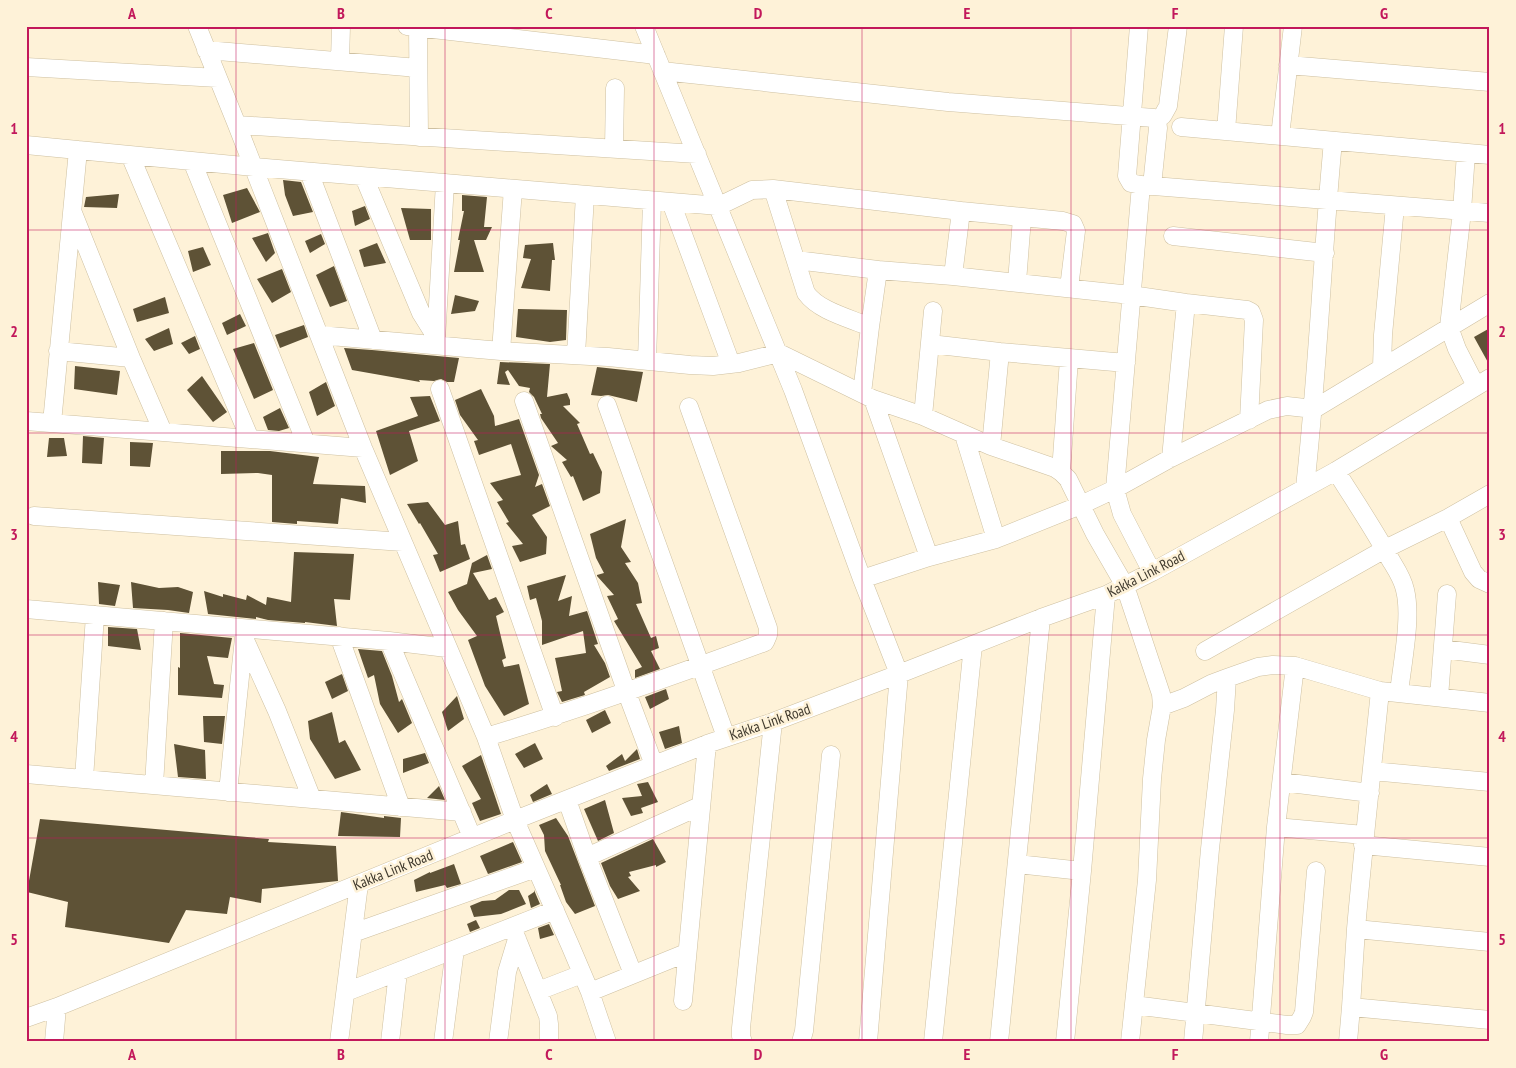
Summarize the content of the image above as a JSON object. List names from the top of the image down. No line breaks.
{"streets":{"street":["Kakka Link Road"]},"grid":{"columns":["A","B","C","D","E","F","G"],"rows":["1","2","3","4","5"]}}
